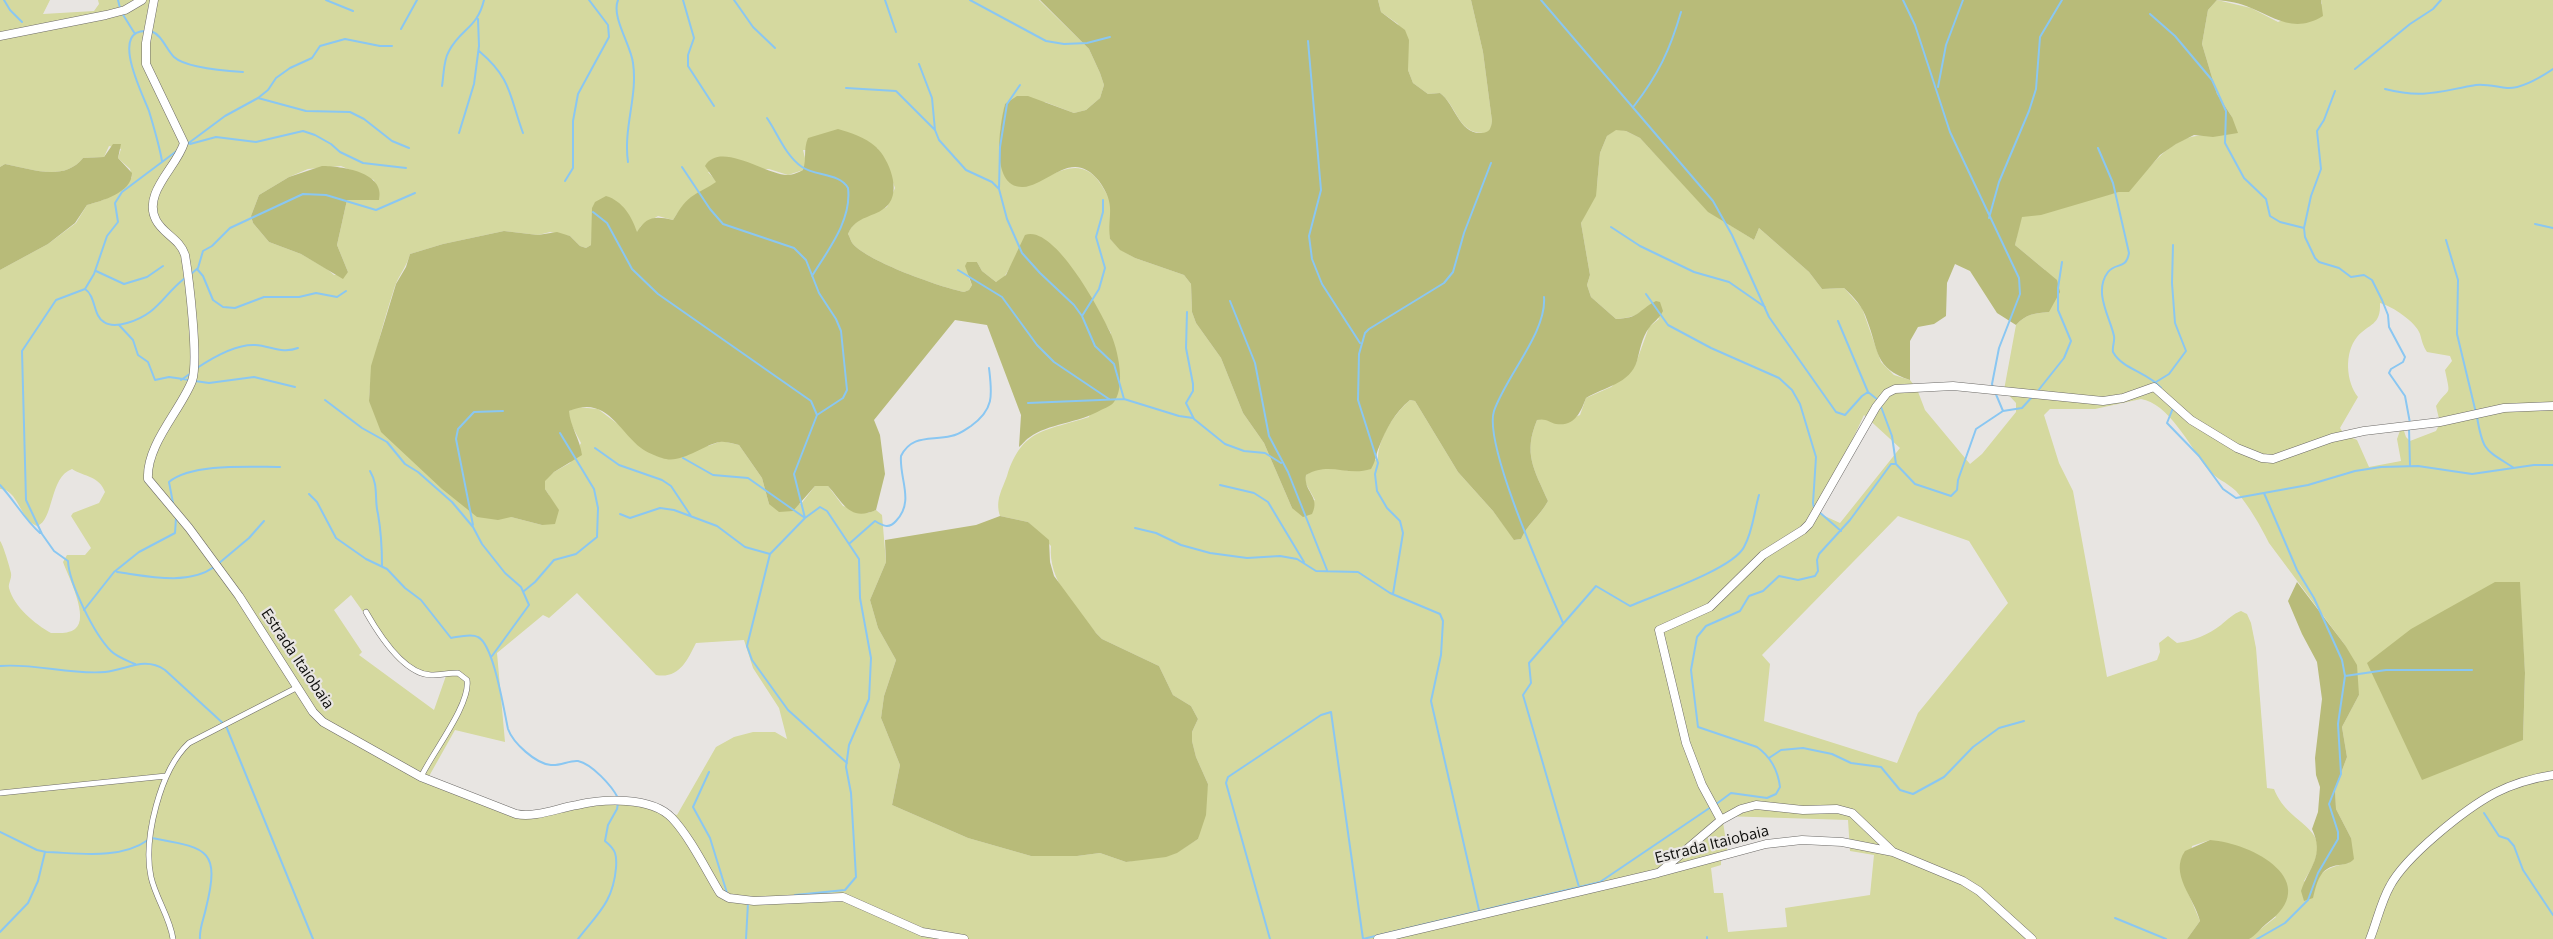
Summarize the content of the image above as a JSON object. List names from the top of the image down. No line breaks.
{"streets":{"street":["Estrada Itaiobaia"]}}
